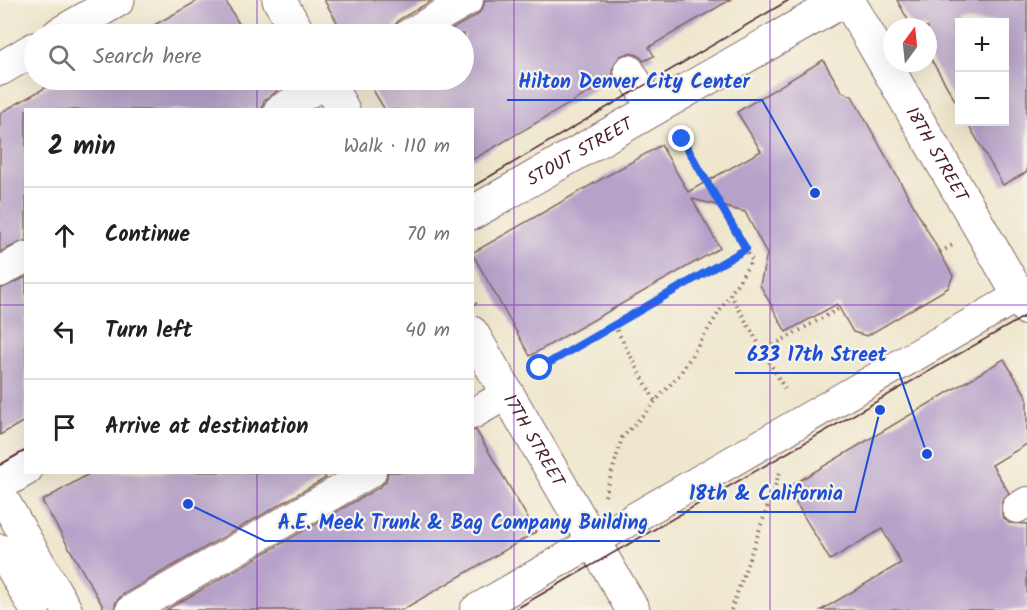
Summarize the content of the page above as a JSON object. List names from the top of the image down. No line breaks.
{"streets":{"main road":["STOUT STREET","18TH STREET","17TH STREET"]},"crossings":[["STOUT STREET","18TH STREET"]],"places":["Hilton Denver City Center","18th & California","633 17th Street","A.E. Meek Trunk & Bag Company Building"],"north":"top","page":{"map_buttons":["+","−"],"search":"Search here","heading":["2 min","Walk · 110 m"],"list":[["Continue","70 m"],["Turn left","40 m"],"Arrive at destination"]}}
